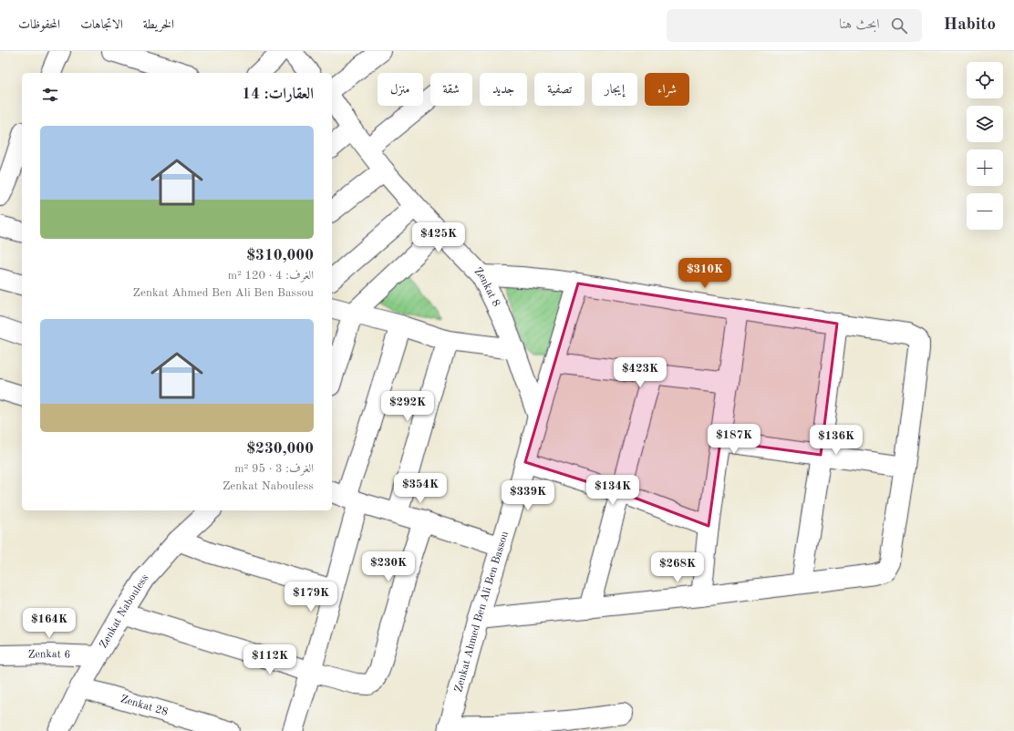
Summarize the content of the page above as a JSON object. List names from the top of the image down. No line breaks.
{"streets":{"street":["Zenkat 8","Zenkat Nabouless","Zenkat Ahmed Ben Ali Ben Bassou","Zenkat 6","Zenkat 28"]},"crossings":[["Zenkat 8","Zenkat Ahmed Ben Ali Ben Bassou"],["Zenkat Nabouless","Zenkat 6"],["Zenkat Nabouless","Zenkat 28"]],"page":{"header":"Habito","search":"ابحث هنا","nav":["الخريطة","الاتجاهات","المحفوظات"],"map_buttons":["+","−"],"chip":["شراء","إيجار","تصفية","جديد","شقة","منزل"],"heading":"العقارات: 14","list":[{"name":"$310,000","note":"الغرف: 4 · 120 m² · Zenkat Ahmed Ben Ali Ben Bassou"},{"name":"$230,000","note":"الغرف: 3 · 95 m² · Zenkat Nabouless"}],"price":["$425K","$310K","$423K","$292K","$187K","$136K","$354K","$134K","$339K","$230K","$268K","$179K","$164K","$112K"]}}
